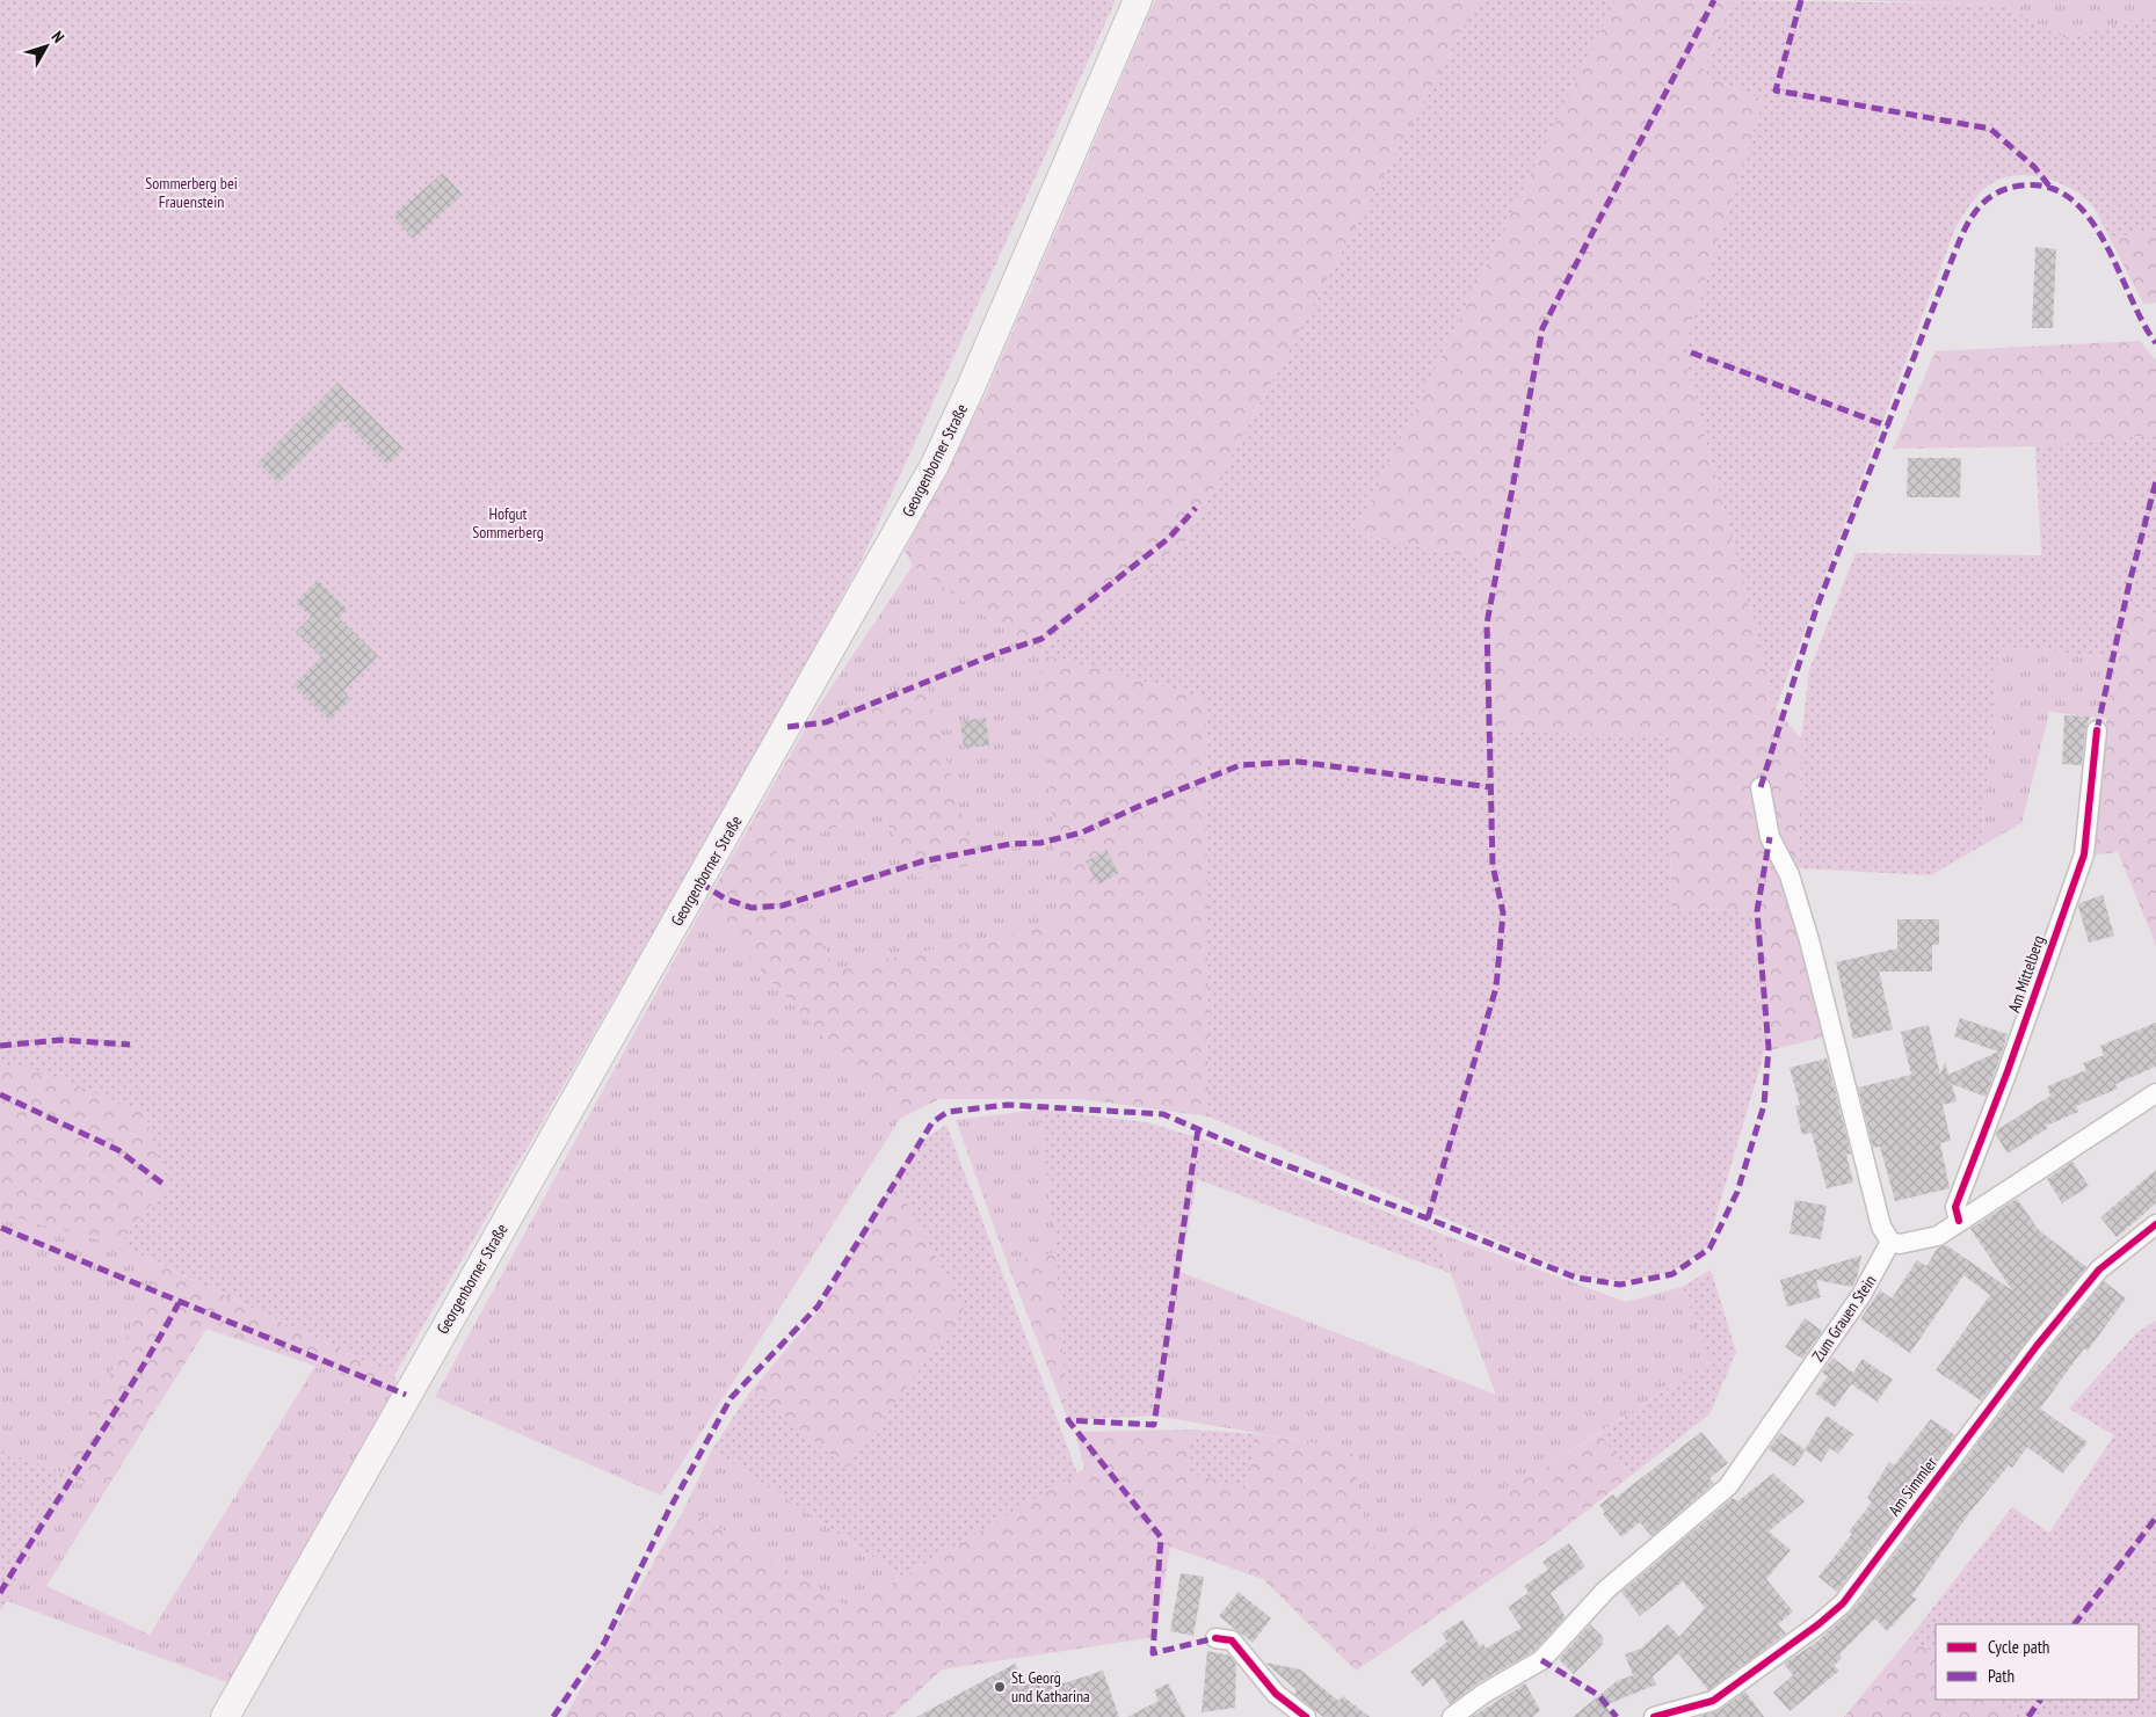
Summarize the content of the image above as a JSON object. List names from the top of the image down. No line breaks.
{"streets":{"main road":["Georgenborner Straße"],"street":["Am Mittelberg","Zum Grauen Stein","Am Simmler"]},"parks":["Sommerberg bei Frauenstein","Hofgut Sommerberg"],"places":["St. Georg und Katharina"],"legend":["Cycle path","Path"],"north":"top right"}
